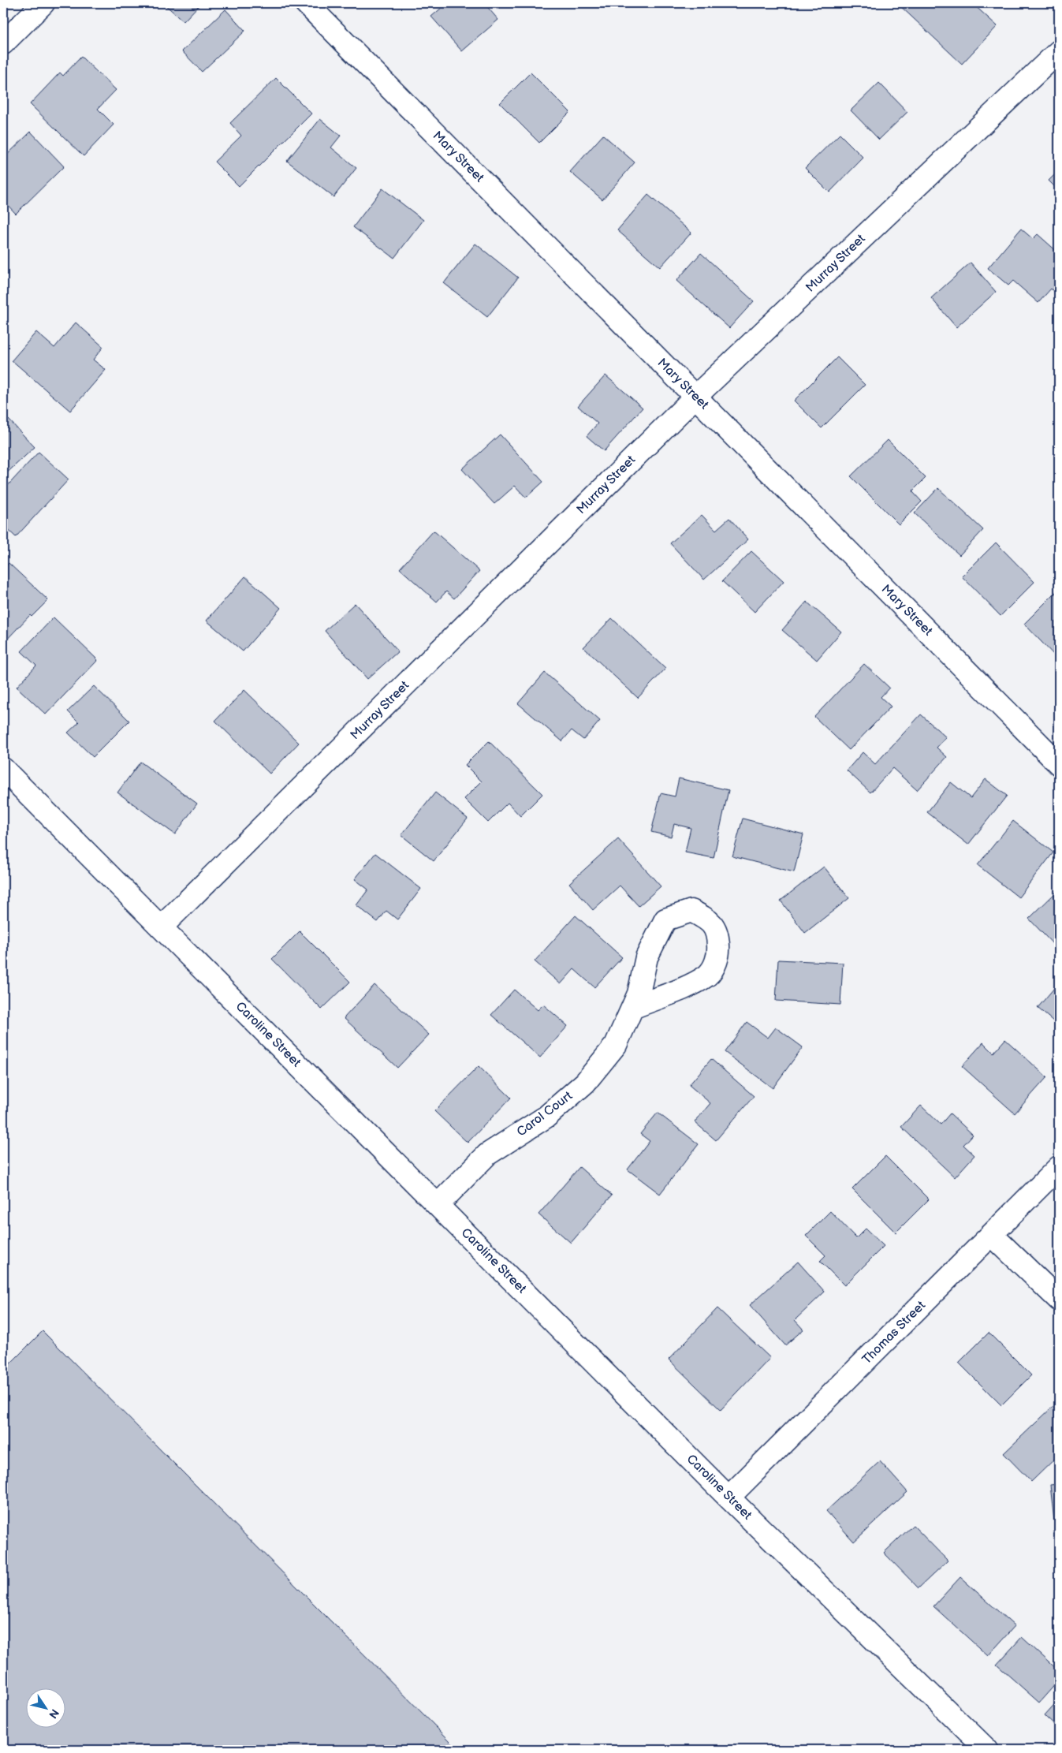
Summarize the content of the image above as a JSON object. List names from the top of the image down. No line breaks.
{"streets":{"street":["Mary Street","Murray Street","Caroline Street","Carol Court","Thomas Street"]},"crossings":[["Mary Street","Murray Street"],["Murray Street","Caroline Street"],["Caroline Street","Carol Court"],["Caroline Street","Thomas Street"]],"north":"bottom right"}
